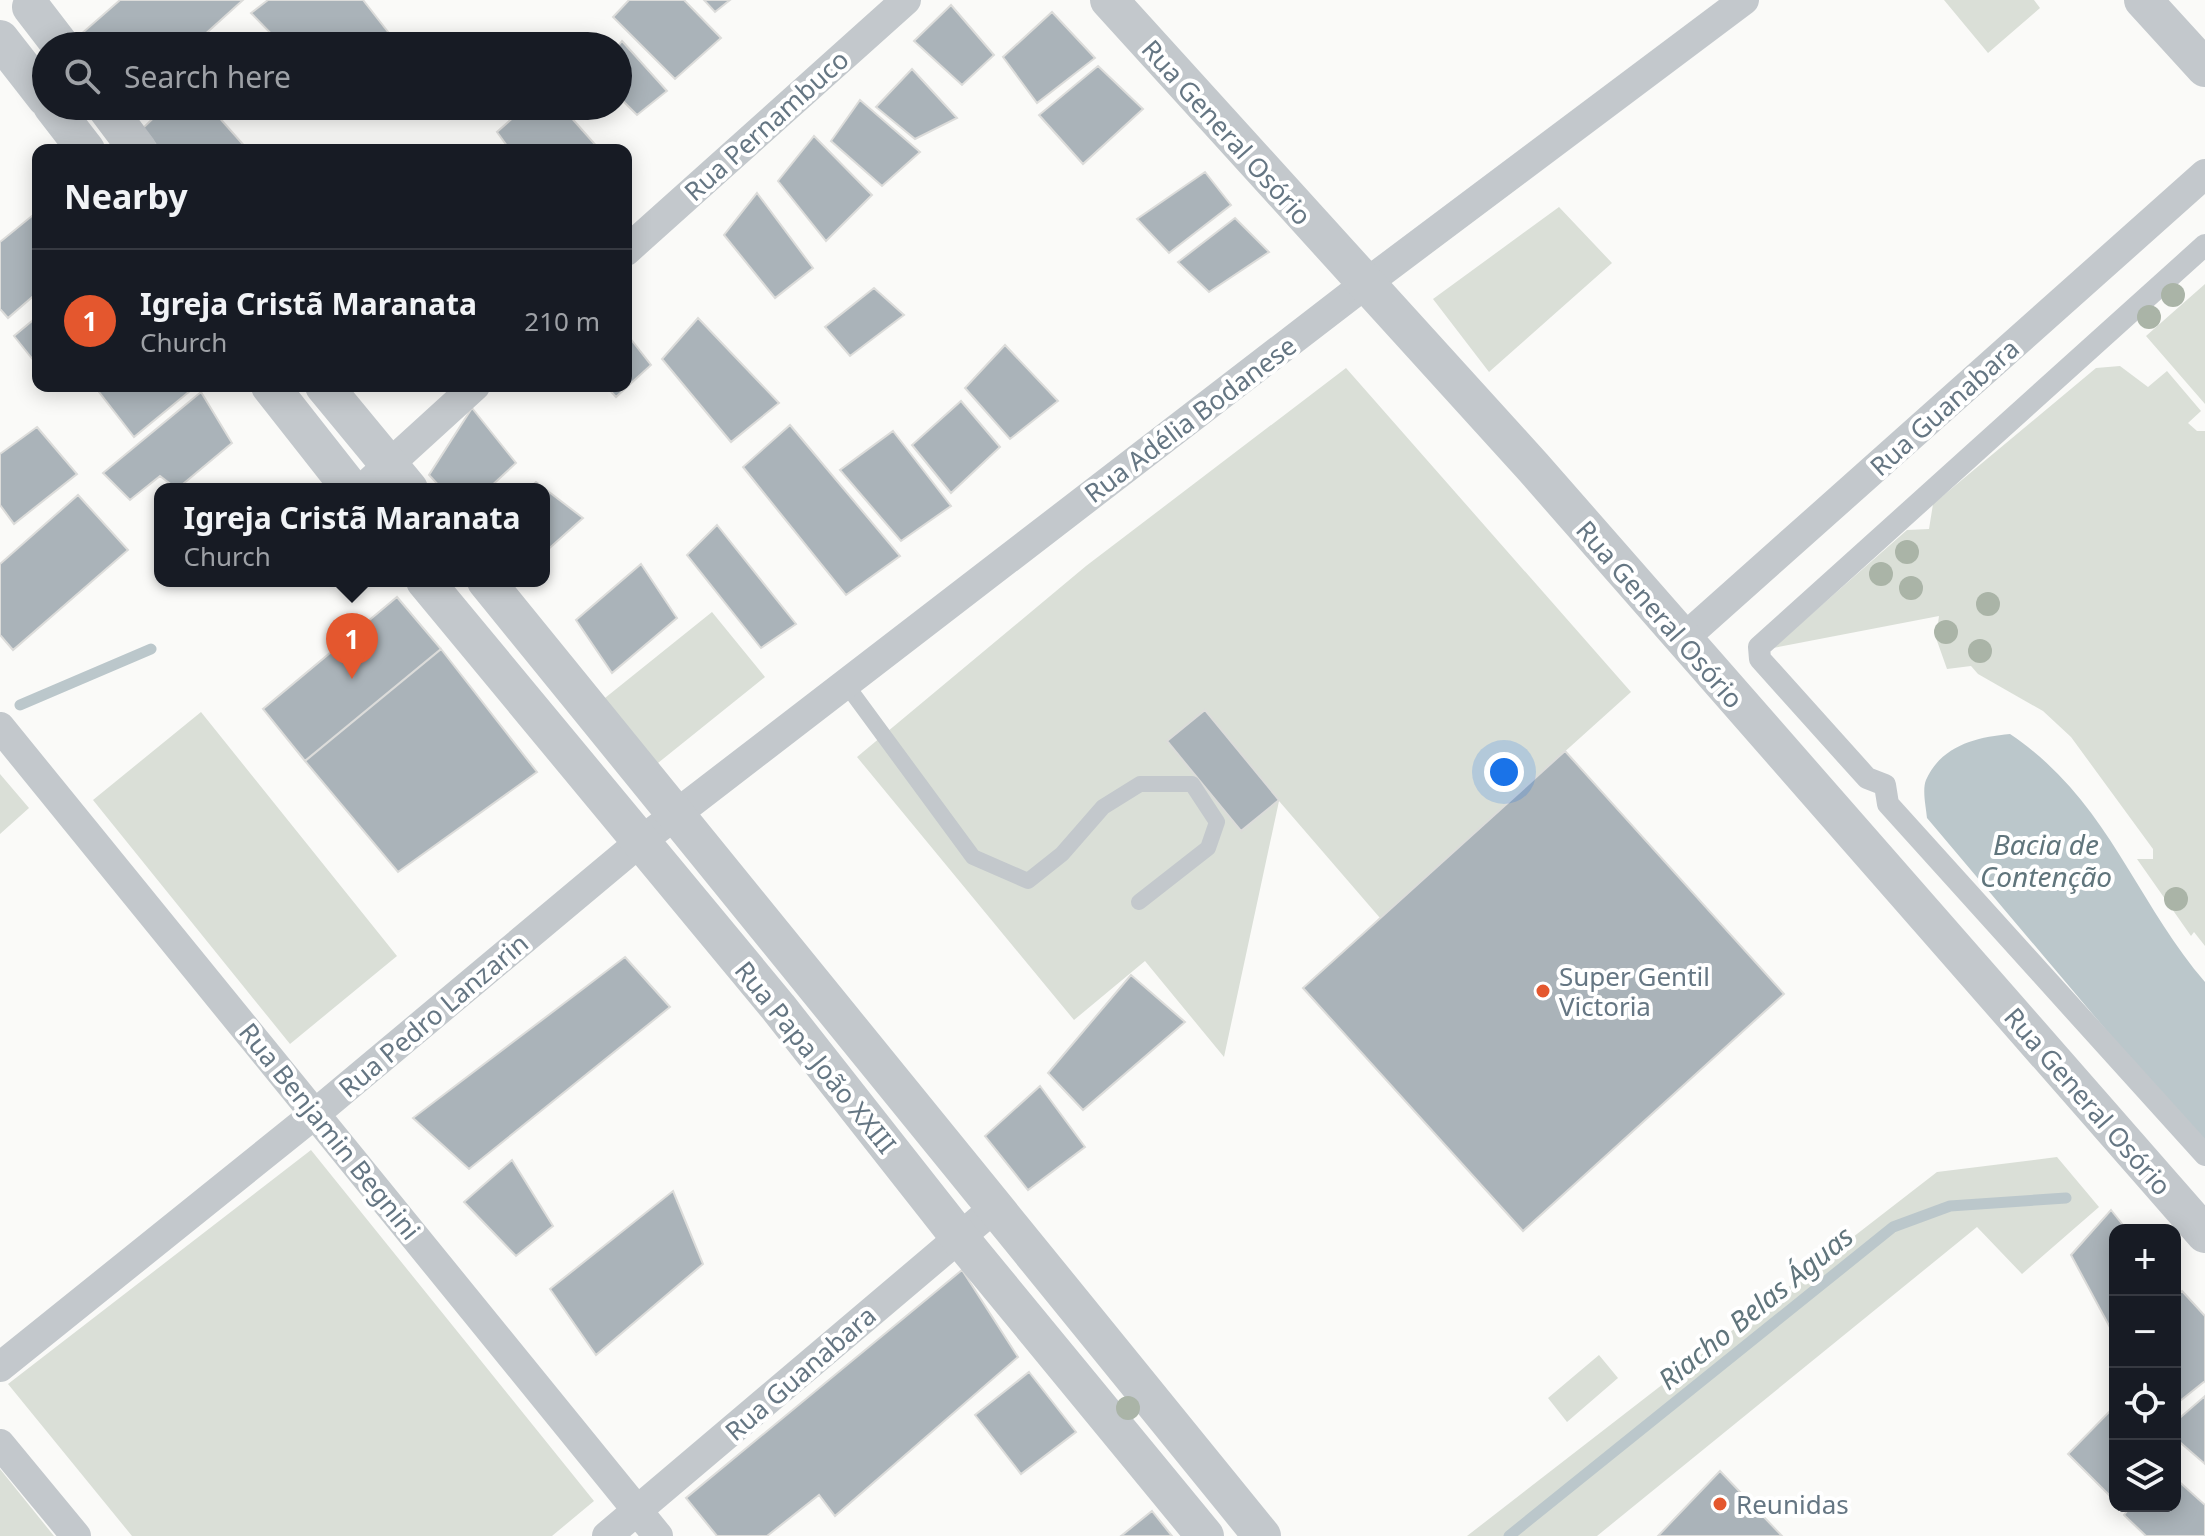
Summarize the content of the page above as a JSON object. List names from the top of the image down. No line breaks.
{"streets":{"street":["Rua Pernambuco","Rua General Osório","Rua Guanabara","Rua Adélia Bodanese","Rua Pedro Lanzarin","Rua Papa João XXIII","Rua Benjamin Begnini"]},"crossings":[["Rua General Osório","Rua Guanabara"],["Rua General Osório","Rua Adélia Bodanese"],["Rua Guanabara","Rua Papa João XXIII"],["Rua Guanabara","Rua Benjamin Begnini"],["Rua Adélia Bodanese","Rua Pedro Lanzarin"],["Rua Adélia Bodanese","Rua Papa João XXIII"],["Rua Pedro Lanzarin","Rua Papa João XXIII"],["Rua Pedro Lanzarin","Rua Benjamin Begnini"]],"water":["Bacia de Contenção","Riacho Belas Águas"],"places":["Super Gentil Victoria","Reunidas"],"page":{"search":"Search here","heading":"Nearby","list":[{"mark":"1","name":"Igreja Cristã Maranata","note":"Church","value":"210 m"}],"popup":["Igreja Cristã Maranata","Church"],"pins":"1","map_buttons":["+","−"]}}
